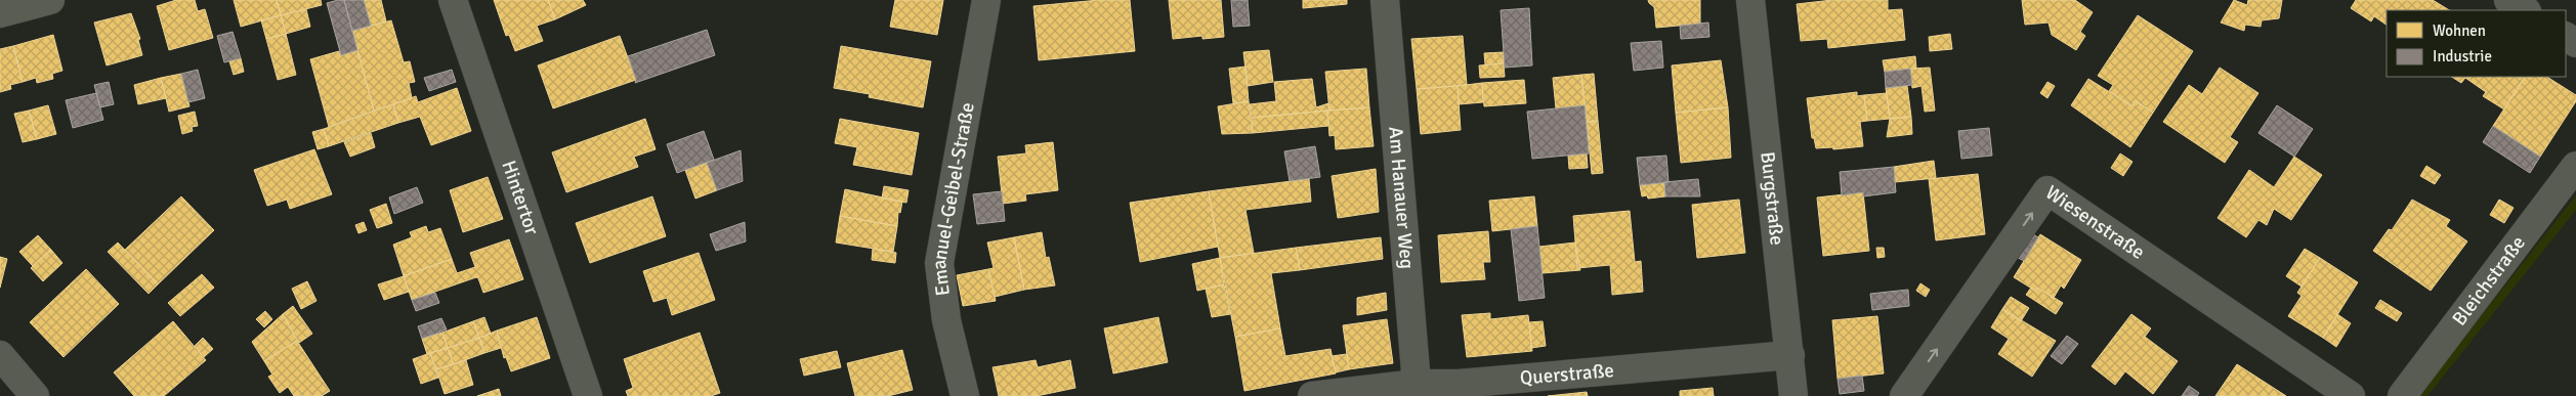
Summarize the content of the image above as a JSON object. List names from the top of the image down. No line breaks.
{"streets":{"street":["Am Hanauer Weg","Burgstraße","Hintertor","Emanuel-Geibel-Straße","Wiesenstraße","Bleichstraße","Querstraße"]},"crossings":[["Am Hanauer Weg","Querstraße"],["Burgstraße","Querstraße"]],"legend":["Wohnen","Industrie"]}
